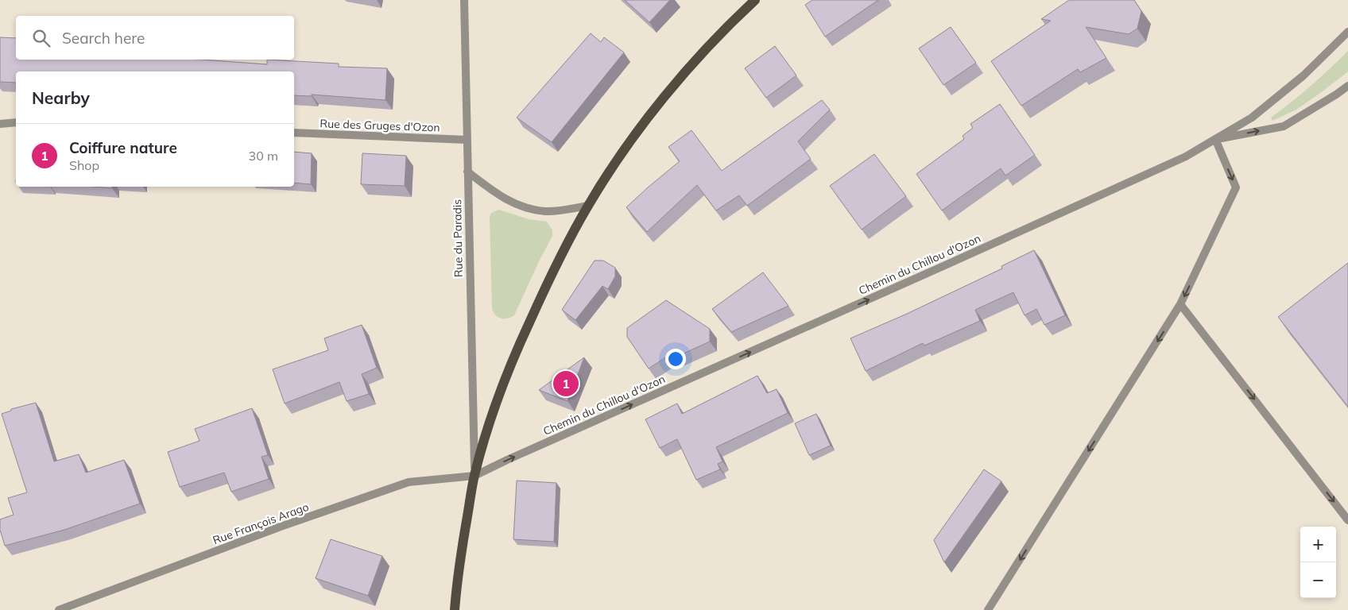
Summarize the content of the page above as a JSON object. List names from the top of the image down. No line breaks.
{"streets":{"street":["Rue des Gruges d'Ozon","Rue du Paradis","Chemin du Chillou d'Ozon","Rue François Arago"]},"crossings":[["Rue des Gruges d'Ozon","Rue du Paradis"],["Rue du Paradis","Chemin du Chillou d'Ozon"],["Rue du Paradis","Rue François Arago"],["Chemin du Chillou d'Ozon","Rue François Arago"]],"one_way":["Chemin du Chillou d'Ozon"],"page":{"search":"Search here","heading":"Nearby","list":[{"mark":"1","name":"Coiffure nature","note":"Shop","value":"30 m"}],"pins":"1","map_buttons":["+","−"]}}
